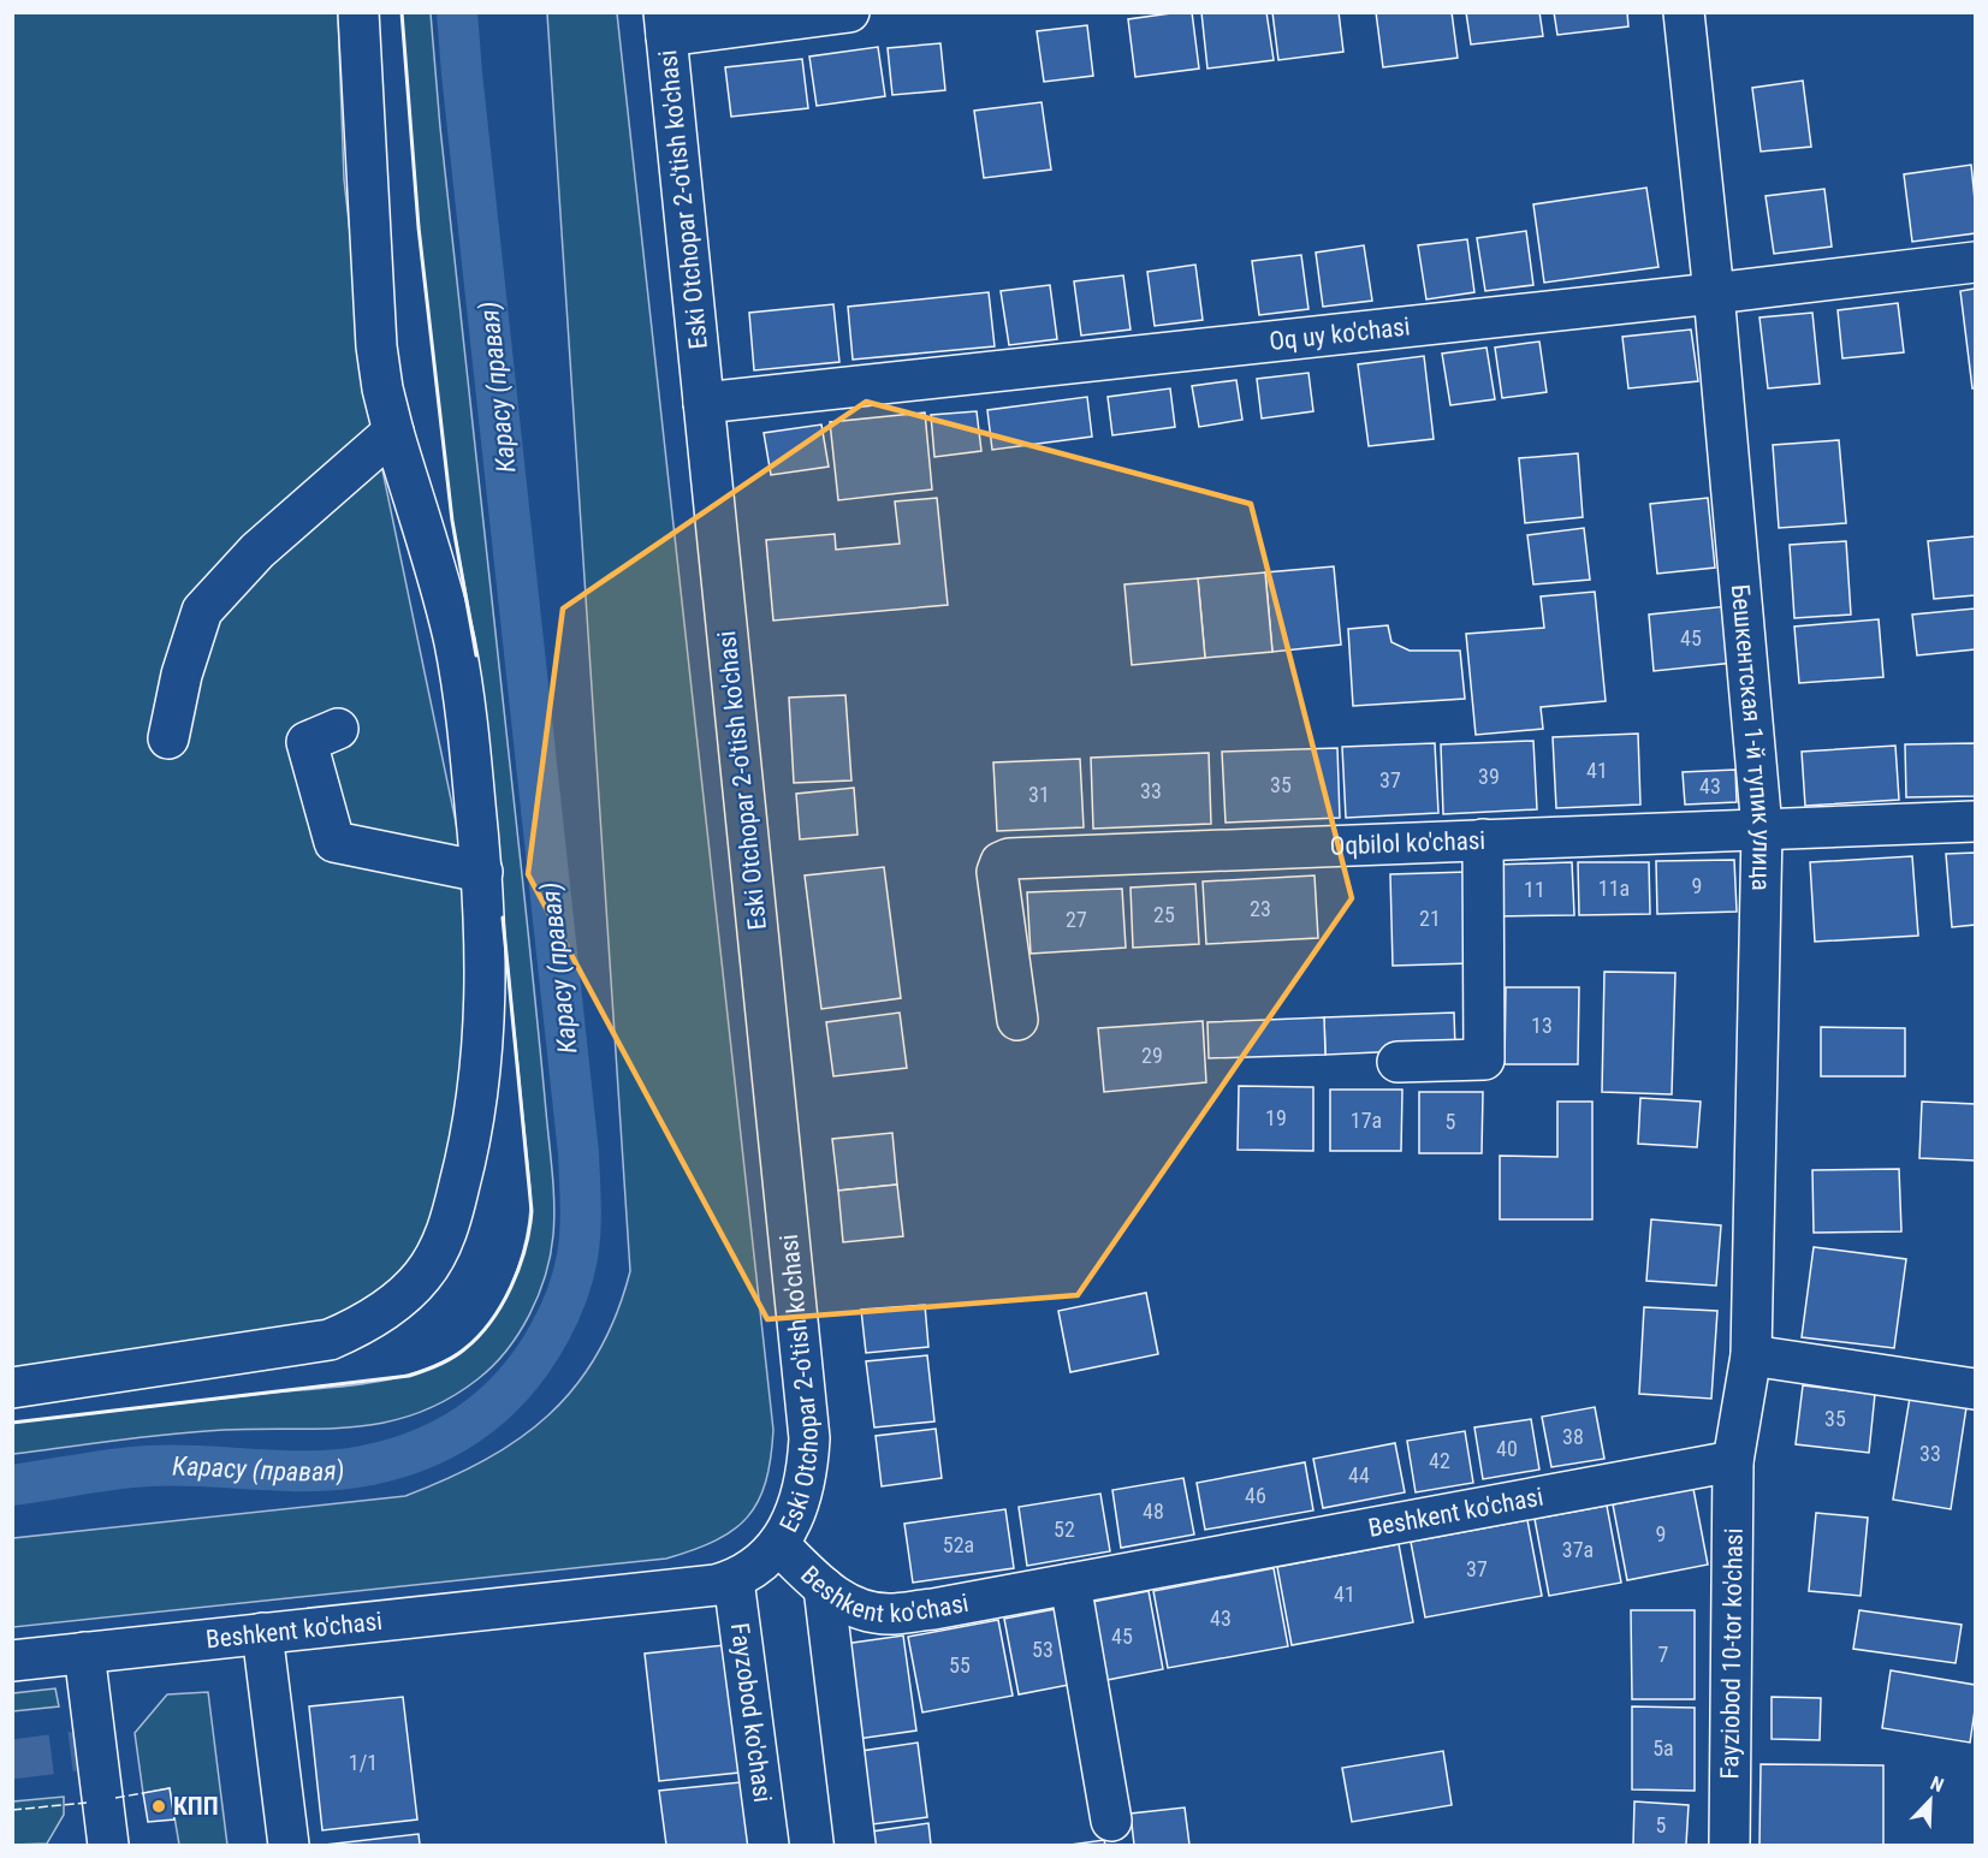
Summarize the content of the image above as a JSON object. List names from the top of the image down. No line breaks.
{"streets":{"street":["Eski Otchopar 2-o'tish ko'chasi","Oq uy ko'chasi","Бешкентская 1-й тупик улица","Oqbilol ko'chasi","Beshkent ko'chasi","Fayziobod 10-tor ko'chasi","Fayzobod ko'chasi"]},"crossings":[["Eski Otchopar 2-o'tish ko'chasi","Oq uy ko'chasi"],["Eski Otchopar 2-o'tish ko'chasi","Beshkent ko'chasi"],["Oq uy ko'chasi","Бешкентская 1-й тупик улица"],["Бешкентская 1-й тупик улица","Oqbilol ko'chasi"],["Бешкентская 1-й тупик улица","Beshkent ko'chasi"],["Бешкентская 1-й тупик улица","Fayziobod 10-tor ko'chasi"],["Beshkent ko'chasi","Fayziobod 10-tor ko'chasi"],["Beshkent ko'chasi","Fayzobod ko'chasi"]],"water":["Карасу (правая)"],"places":["КПП"],"house_numbers":["45","41","39","37","35","43","33","31","9","11a","11","23","25","21","27","13","29","19","17a","5","35","38","40","33","42","44","46","48","52","9","52a","37a","37","41","43","45","53","7","55","5a","1/1","5"],"north":"top right"}
